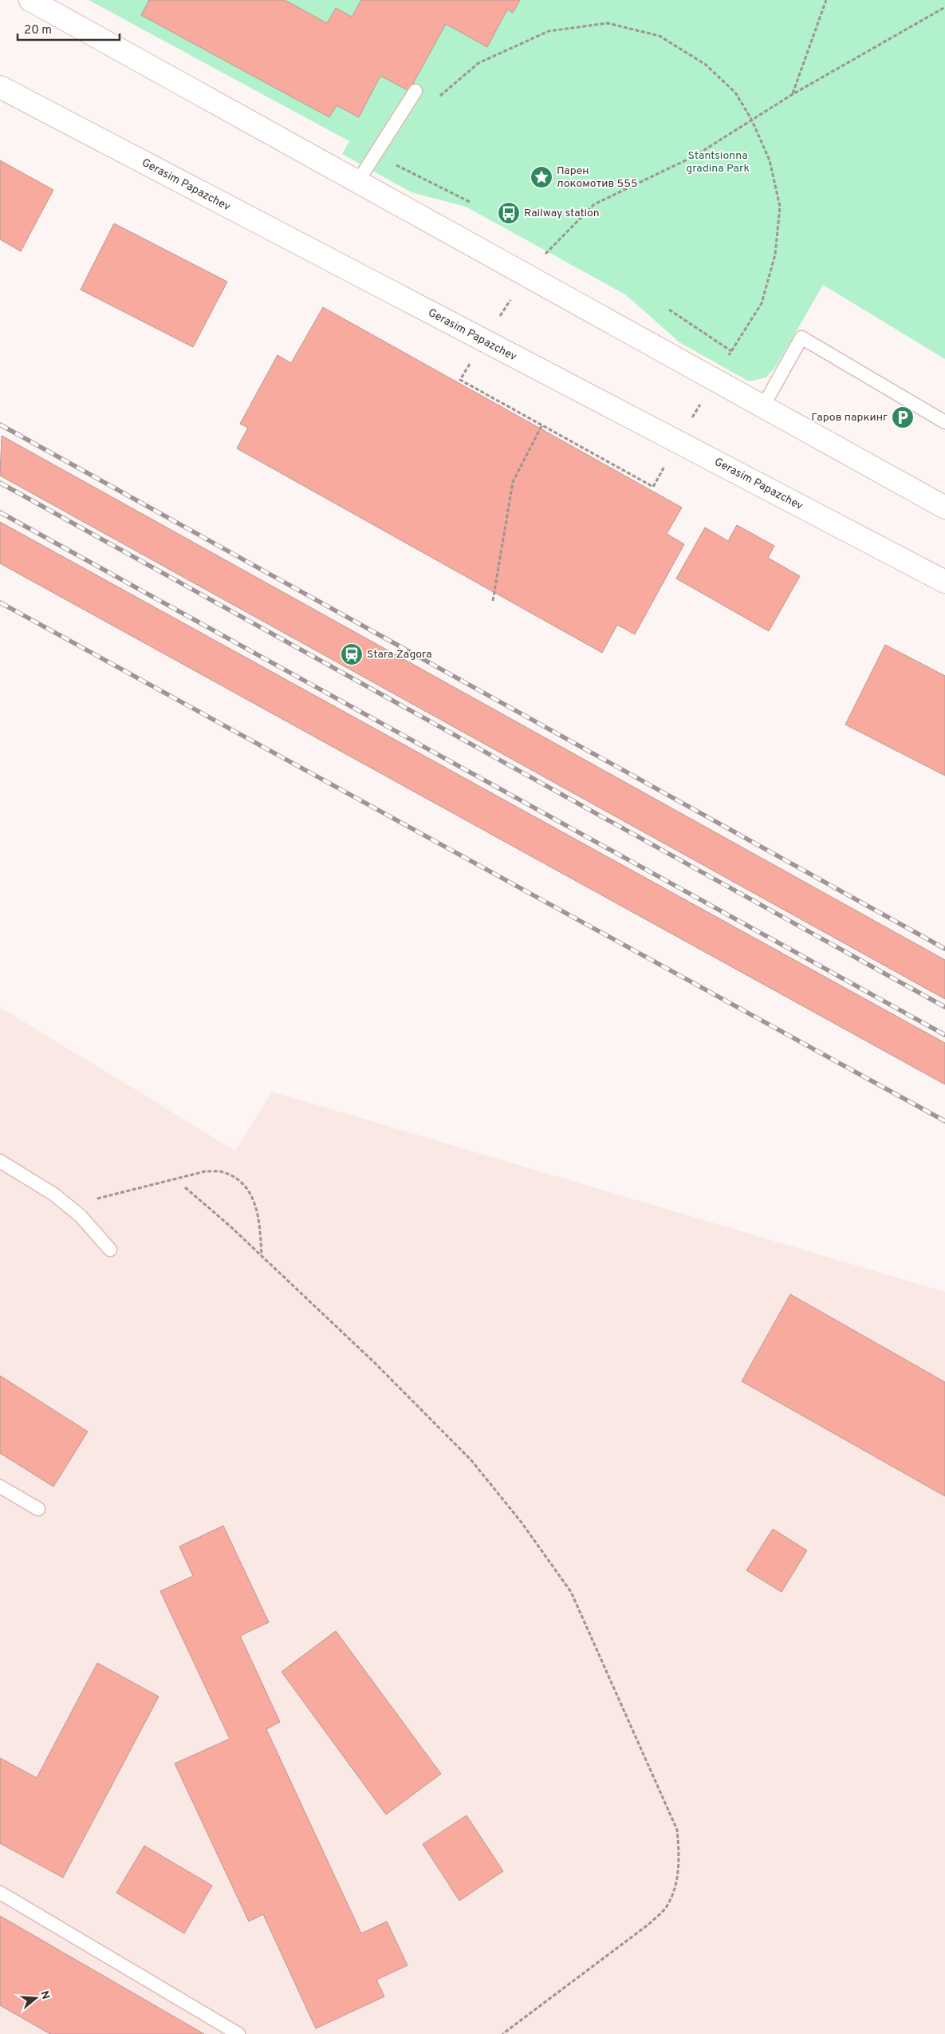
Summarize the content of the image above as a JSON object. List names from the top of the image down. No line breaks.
{"streets":{"street":["Gerasim Papazchev"]},"parks":["Stantsionna gradina Park"],"places":{"place":["Парен локомотив 555"],"bus stop":["Railway station"],"parking":["Гаров паркинг"],"station":["Stara Zagora"]},"scale_bar":"20 m","north":"right"}
